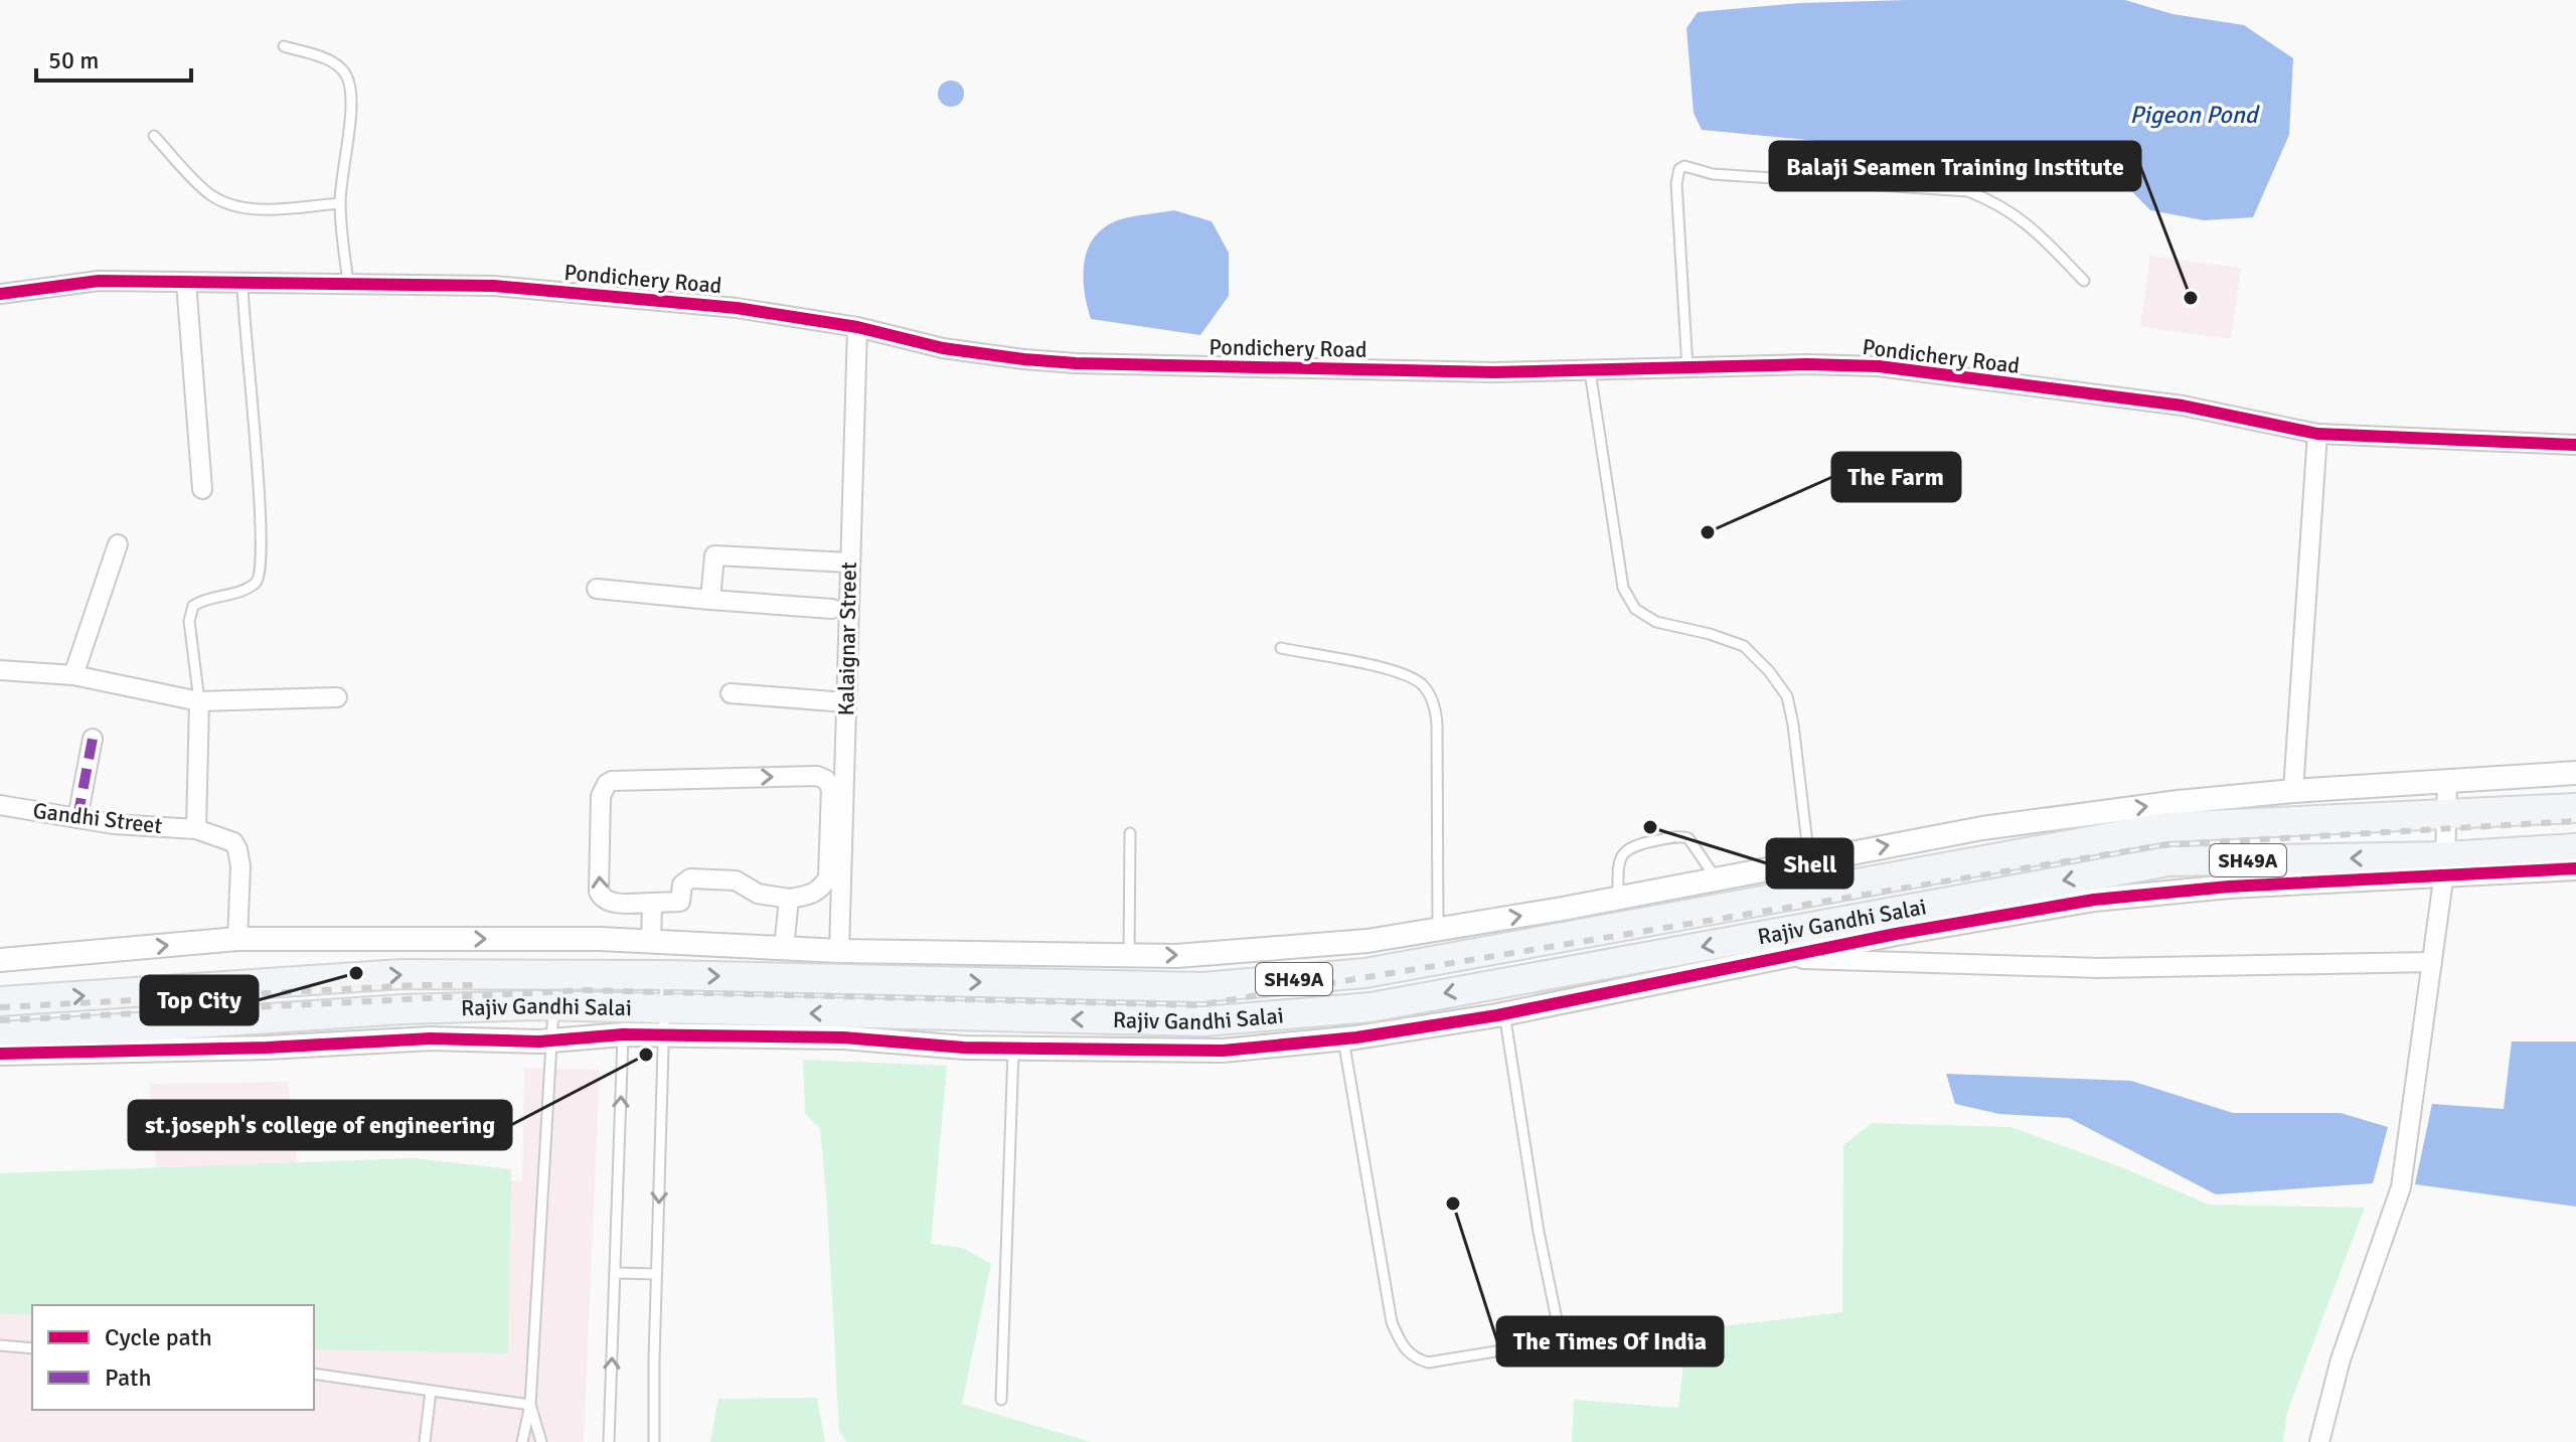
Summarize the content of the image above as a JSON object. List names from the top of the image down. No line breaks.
{"streets":{"main road":["SH49A","Rajiv Gandhi Salai"],"street":["Pondichery Road","Kalaignar Street","Gandhi Street"]},"crossings":[["Pondichery Road","Kalaignar Street"]],"water":["Pigeon Pond"],"places":["Balaji Seamen Training Institute","The Farm","Shell","Top City","st.joseph's college of engineering","The Times Of India"],"legend":["Cycle path","Path"],"scale_bar":"50 m"}
